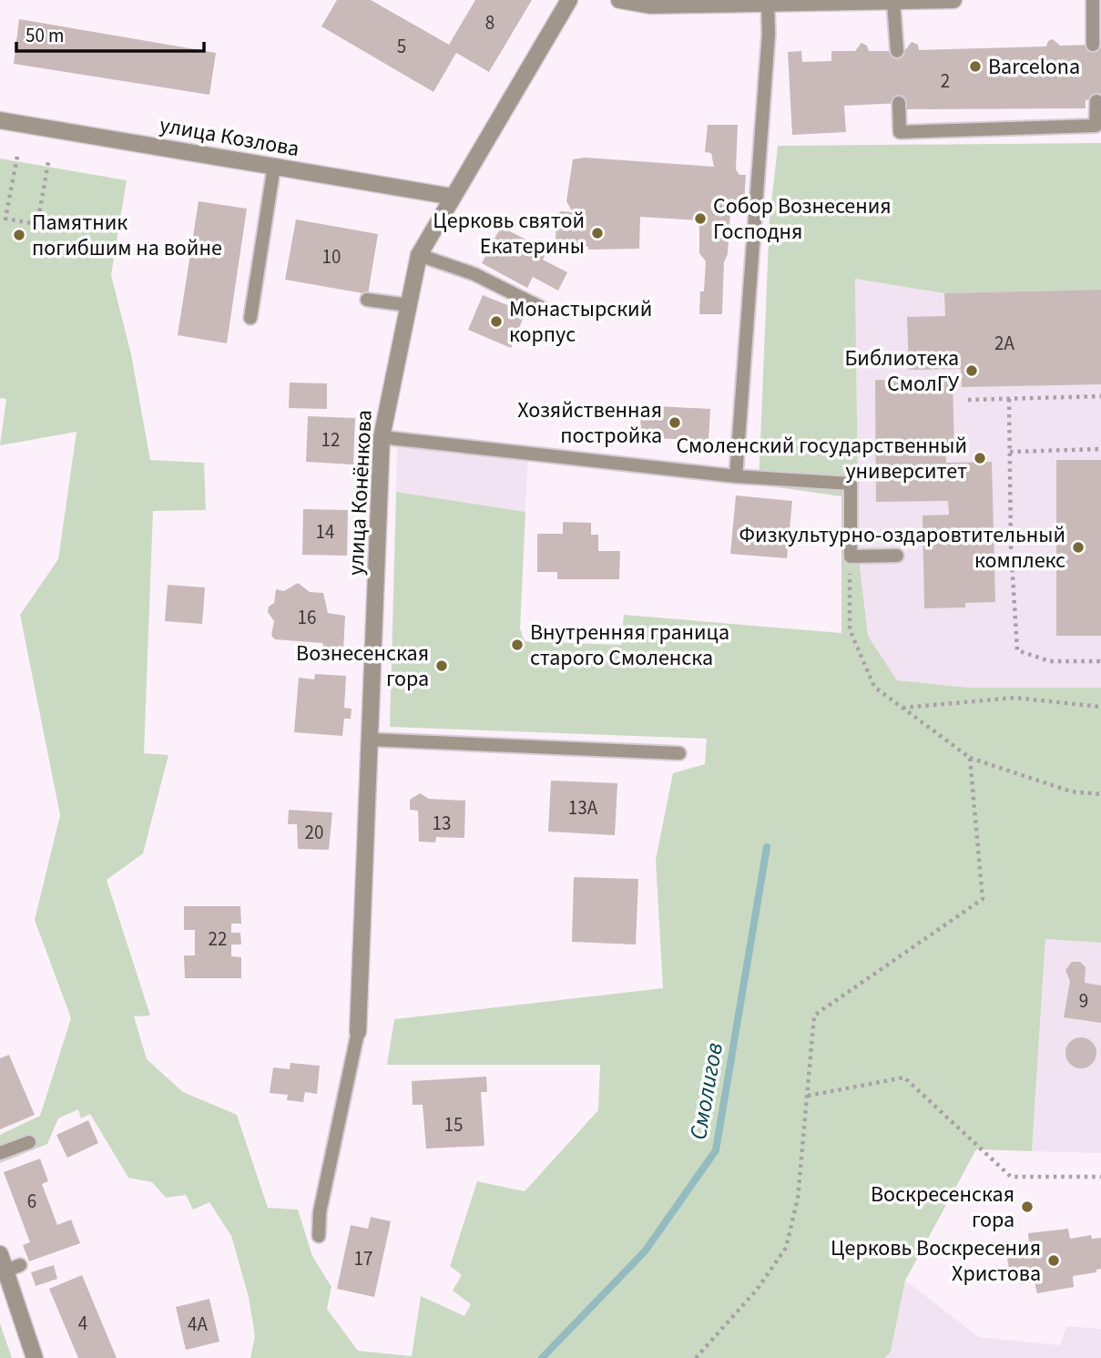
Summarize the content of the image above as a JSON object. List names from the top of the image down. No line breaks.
{"streets":{"street":["улица Козлова","улица Конёнкова"]},"crossings":[["улица Козлова","улица Конёнкова"]],"water":["Смолигов"],"places":["Barcelona","Собор Вознесения Господня","Церковь святой Екатерины","Памятник погибшим на войне","Монастырский корпус","Библиотека СмолГУ","Хозяйственная постройка","Смоленский государственный университет","Физкультурно-оздаровтительный комплекс","Внутренняя граница старого Смоленска","Вознесенская гора","Воскресенская гора","Церковь Воскресения Христова"],"house_numbers":["8","5","2","10","2А","12","14","16","13А","13","20","22","9","15","6","17","4","4А"],"scale_bar":"50 m"}
